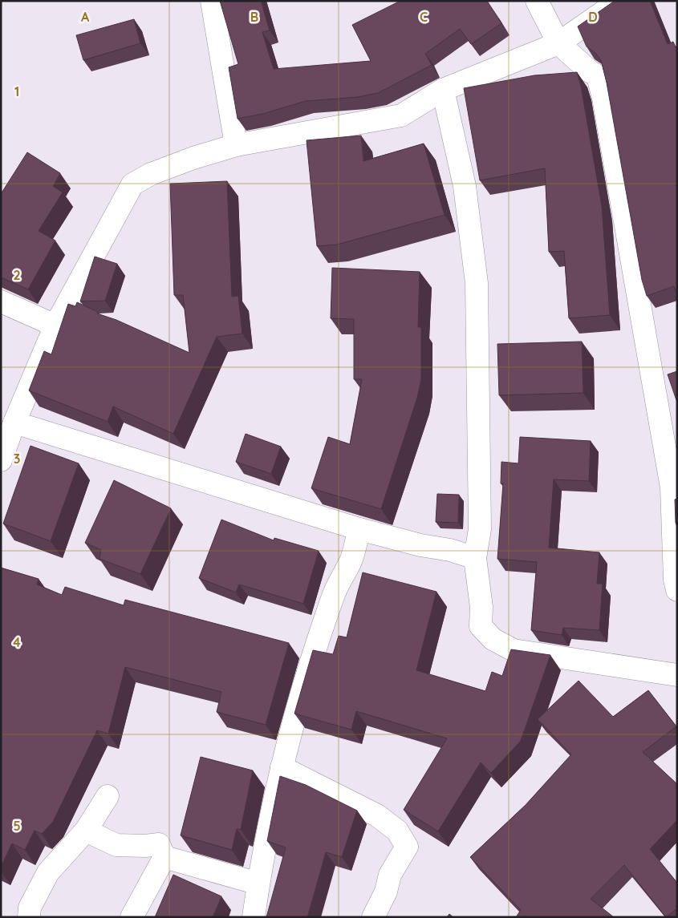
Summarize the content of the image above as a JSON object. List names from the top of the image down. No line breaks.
{"grid":{"columns":["A","B","C","D"],"rows":["1","2","3","4","5"]}}
